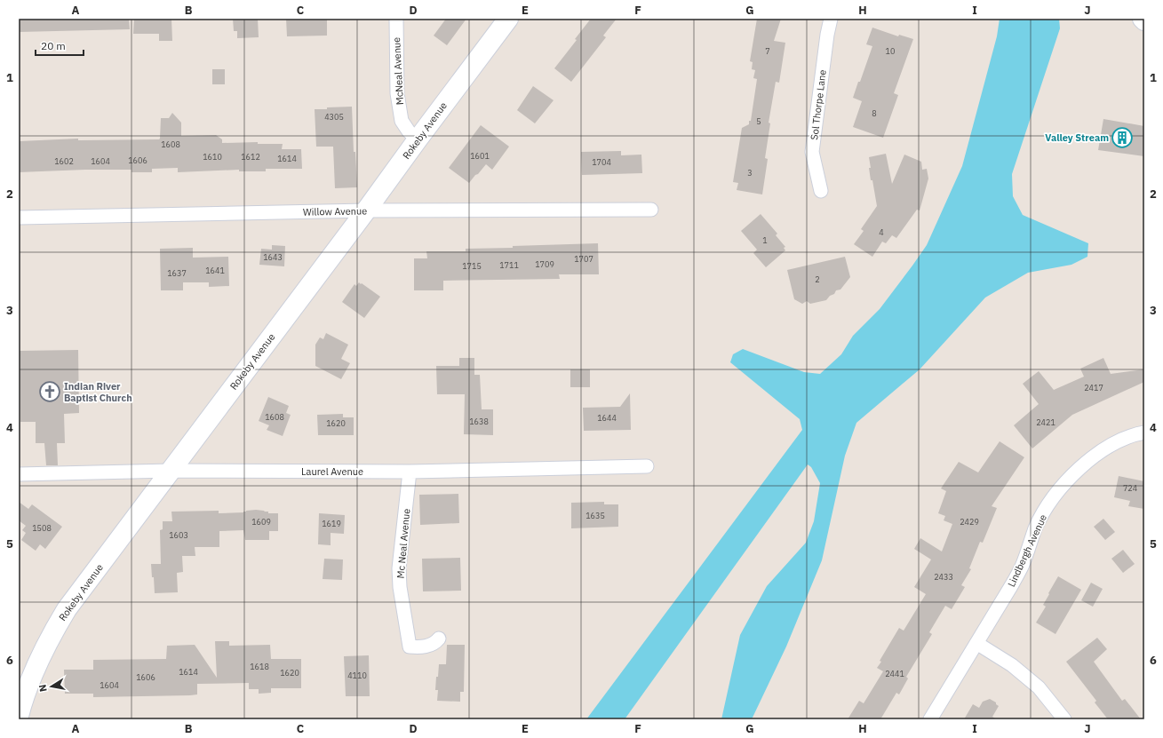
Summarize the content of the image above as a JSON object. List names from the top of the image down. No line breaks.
{"streets":{"street":["McNeal Avenue","Sol Thorpe Lane","Rokeby Avenue","Willow Avenue","Laurel Avenue","Mc Neal Avenue","Lindbergh Avenue"]},"crossings":[["McNeal Avenue","Rokeby Avenue"],["Rokeby Avenue","Willow Avenue"],["Rokeby Avenue","Laurel Avenue"],["Laurel Avenue","Mc Neal Avenue"]],"places":{"building":["Valley Stream"],"church":["Indian River Baptist Church"]},"house_numbers":["7","10","8","4305","5","1608","1601","1610","1612","1614","1606","1602","1604","1704","3","4","1","1643","1707","1709","1711","1715","1641","1637","2","2417","1608","1644","1638","2421","1620","724","1635","1609","2429","1619","1508","1603","2433","1618","1614","1620","2441","4110","1606","1604"],"scale_bar":"20 m","north":"left","grid":{"columns":["A","B","C","D","E","F","G","H","I","J"],"rows":["1","2","3","4","5","6"]}}
